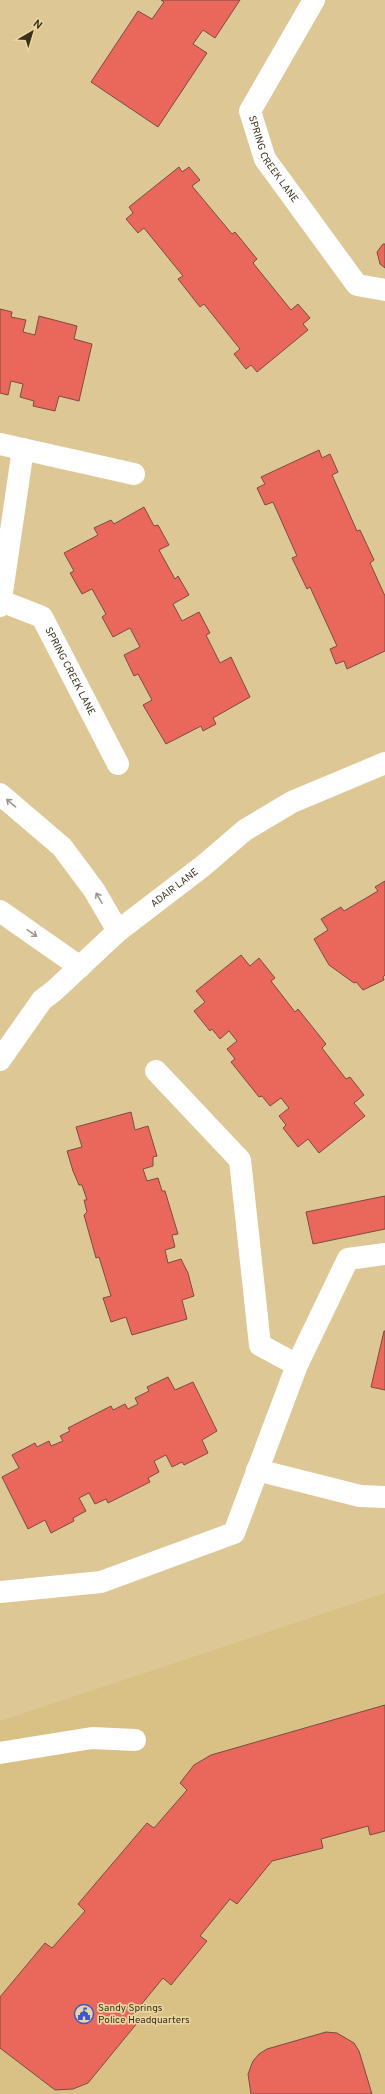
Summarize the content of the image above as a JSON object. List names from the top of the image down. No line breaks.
{"streets":{"street":["SPRING CREEK LANE","ADAIR LANE"]},"places":{"public building":["Sandy Springs Police Headquarters"]},"north":"top right"}
